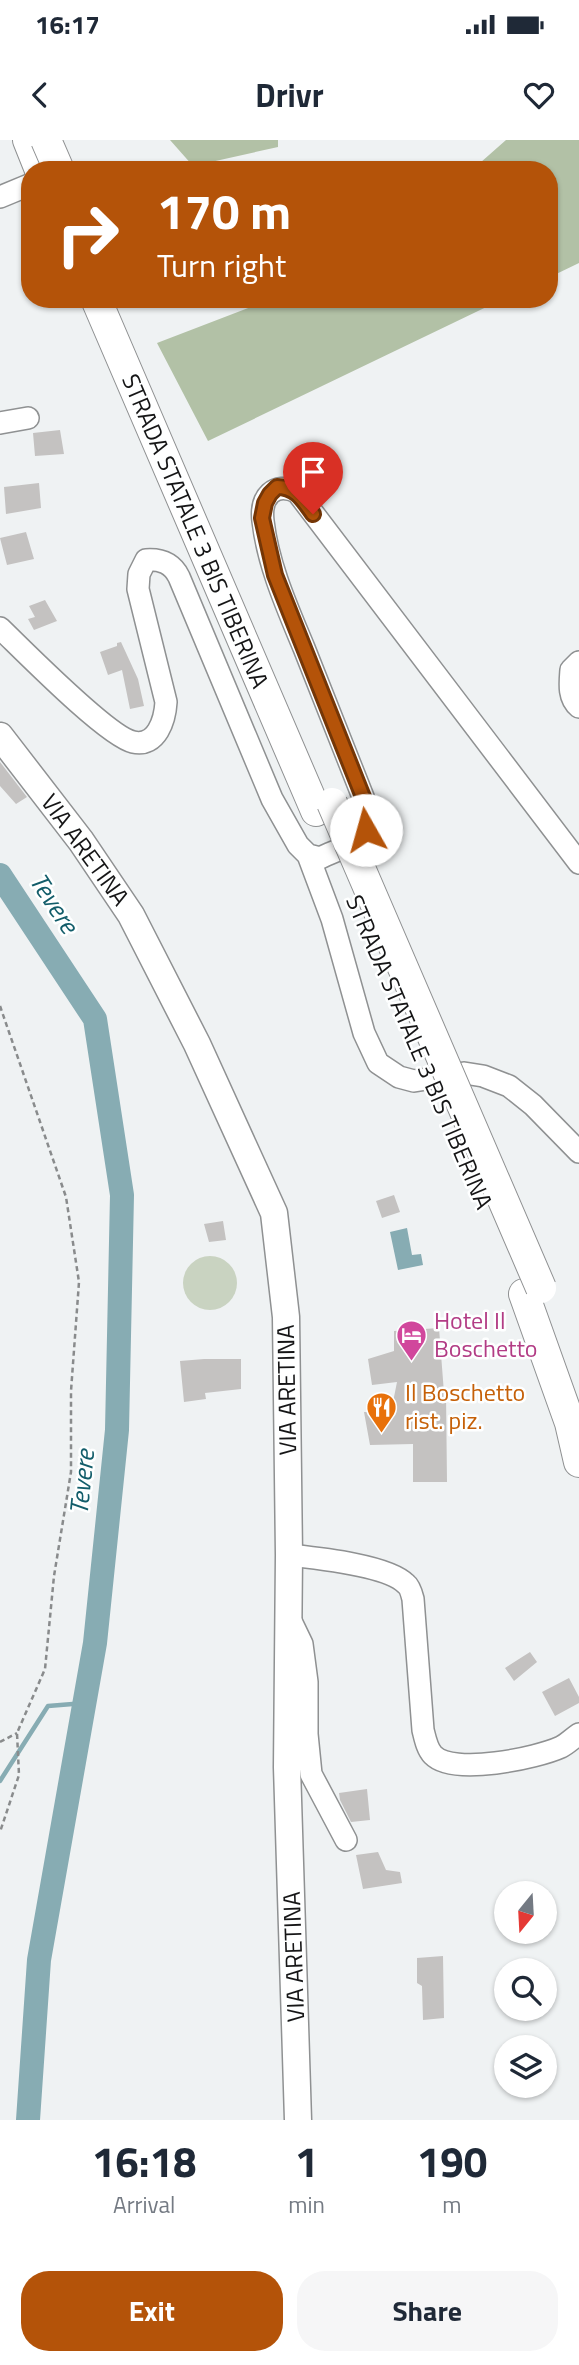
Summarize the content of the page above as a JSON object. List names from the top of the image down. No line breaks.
{"streets":{"highway":["STRADA STATALE 3 BIS TIBERINA"],"main road":["VIA ARETINA"]},"water":["Tevere"],"places":{"hotel":["Hotel Il Boschetto"],"restaurant":["Il Boschetto rist. piz."]},"north":"bottom","page":{"status":"16:17","header":"Drivr","turn":["170 m","Turn right"],"eta":["16:18","Arrival","1","min","190","m"],"buttons":["Exit","Share"]}}
